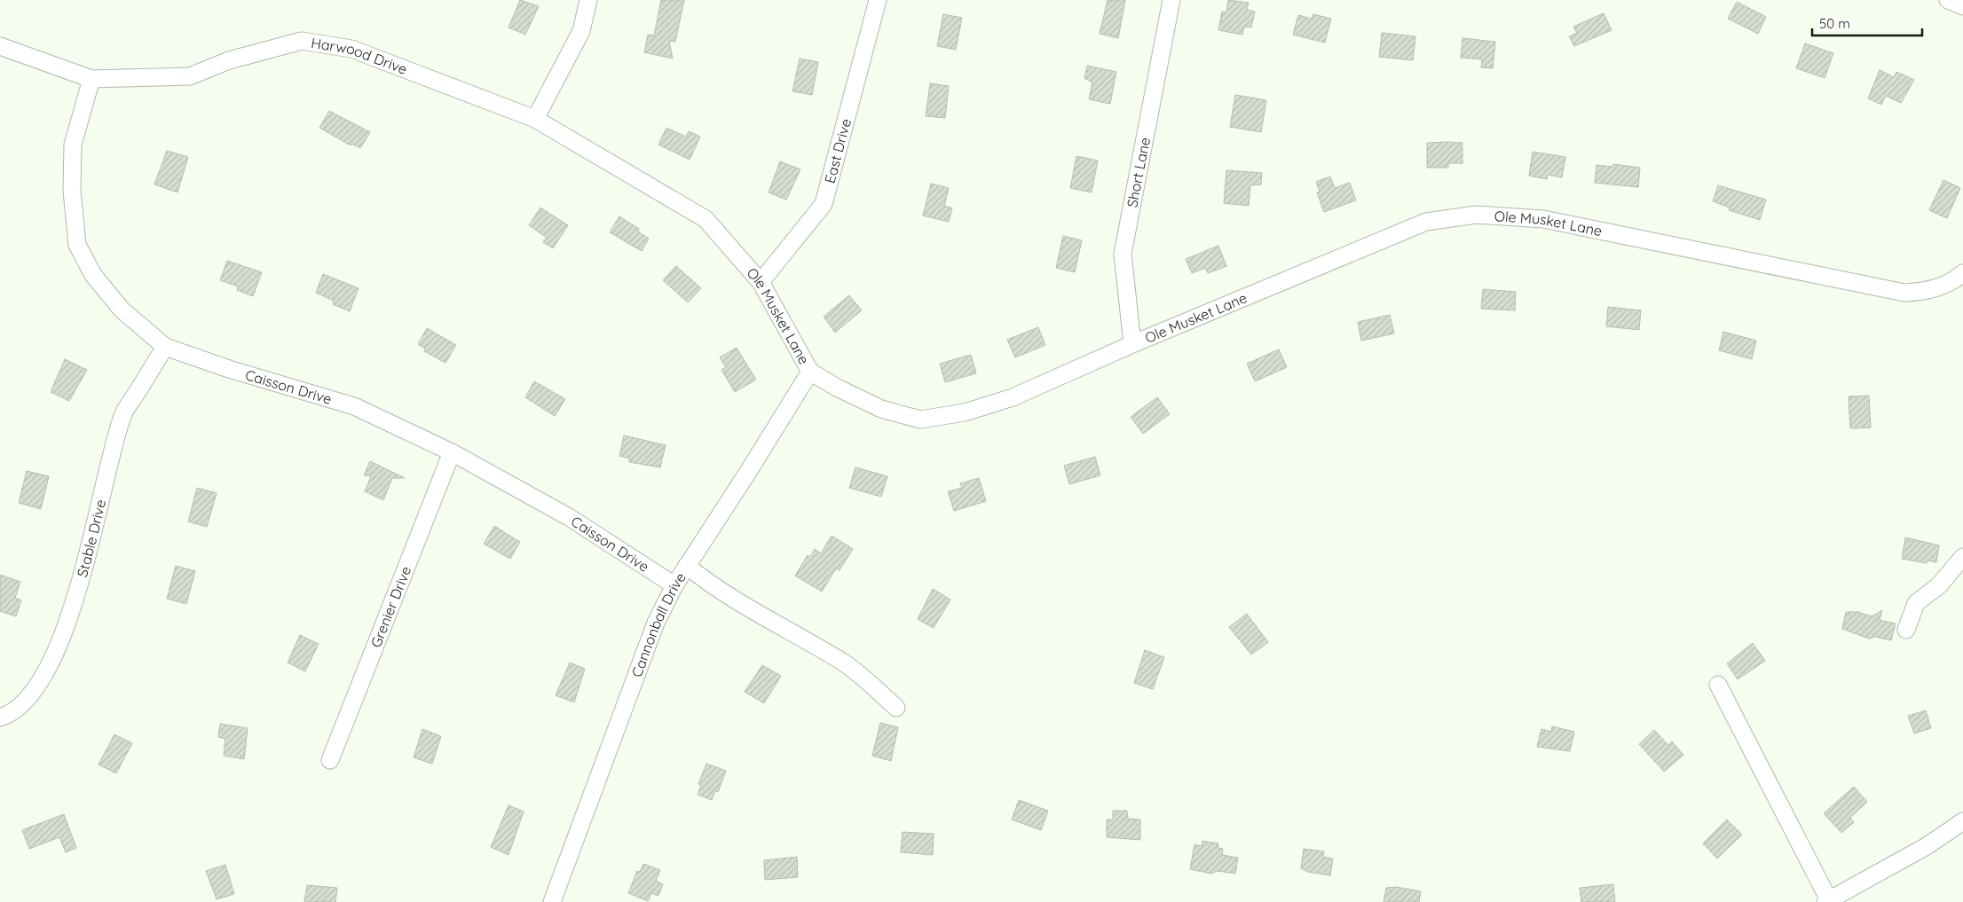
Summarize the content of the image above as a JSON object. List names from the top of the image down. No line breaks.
{"streets":{"street":["Harwood Drive","East Drive","Short Lane","Ole Musket Lane","Caisson Drive","Stable Drive","Grenier Drive","Cannonball Drive"]},"crossings":[["Harwood Drive","Ole Musket Lane"],["Harwood Drive","Caisson Drive"],["East Drive","Ole Musket Lane"],["Short Lane","Ole Musket Lane"],["Ole Musket Lane","Cannonball Drive"],["Caisson Drive","Stable Drive"],["Caisson Drive","Grenier Drive"],["Caisson Drive","Cannonball Drive"]],"scale_bar":"50 m"}
